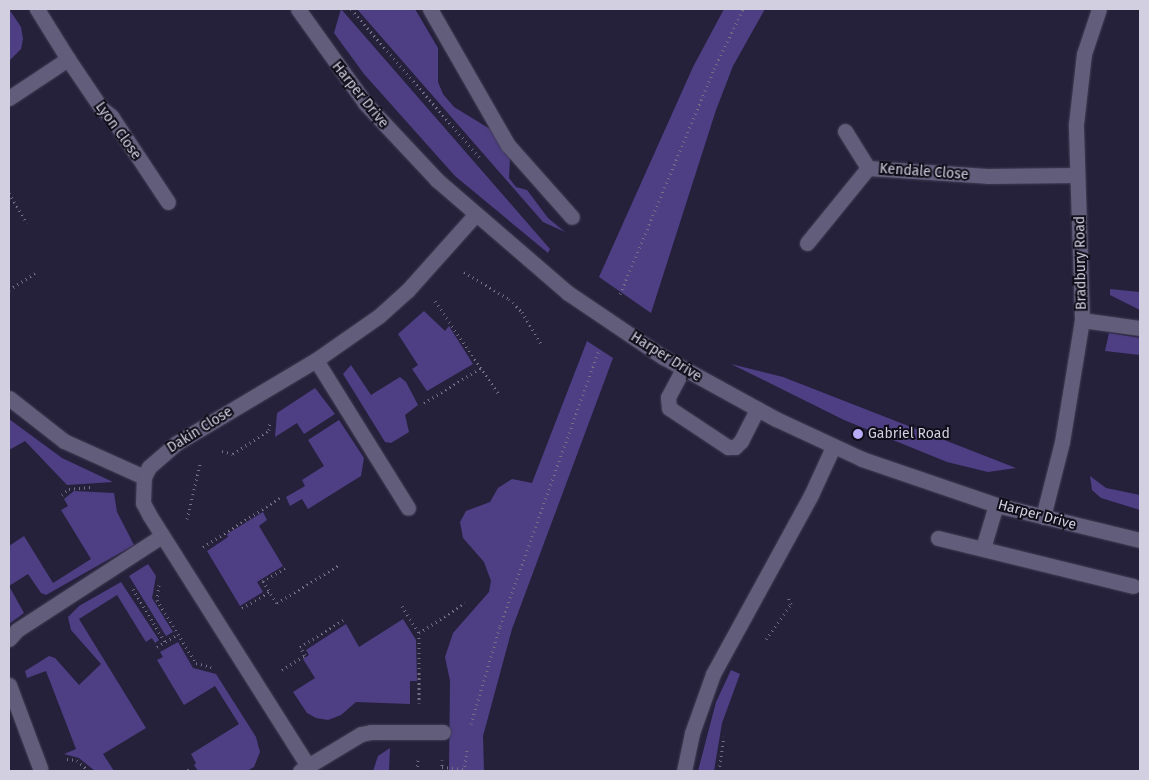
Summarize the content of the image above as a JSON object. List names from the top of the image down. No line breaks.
{"streets":{"street":["Harper Drive","Lyon Close","Kendale Close","Bradbury Road","Dakin Close"]},"crossings":[["Harper Drive","Bradbury Road"],["Harper Drive","Dakin Close"],["Kendale Close","Bradbury Road"]],"places":["Gabriel Road"]}
